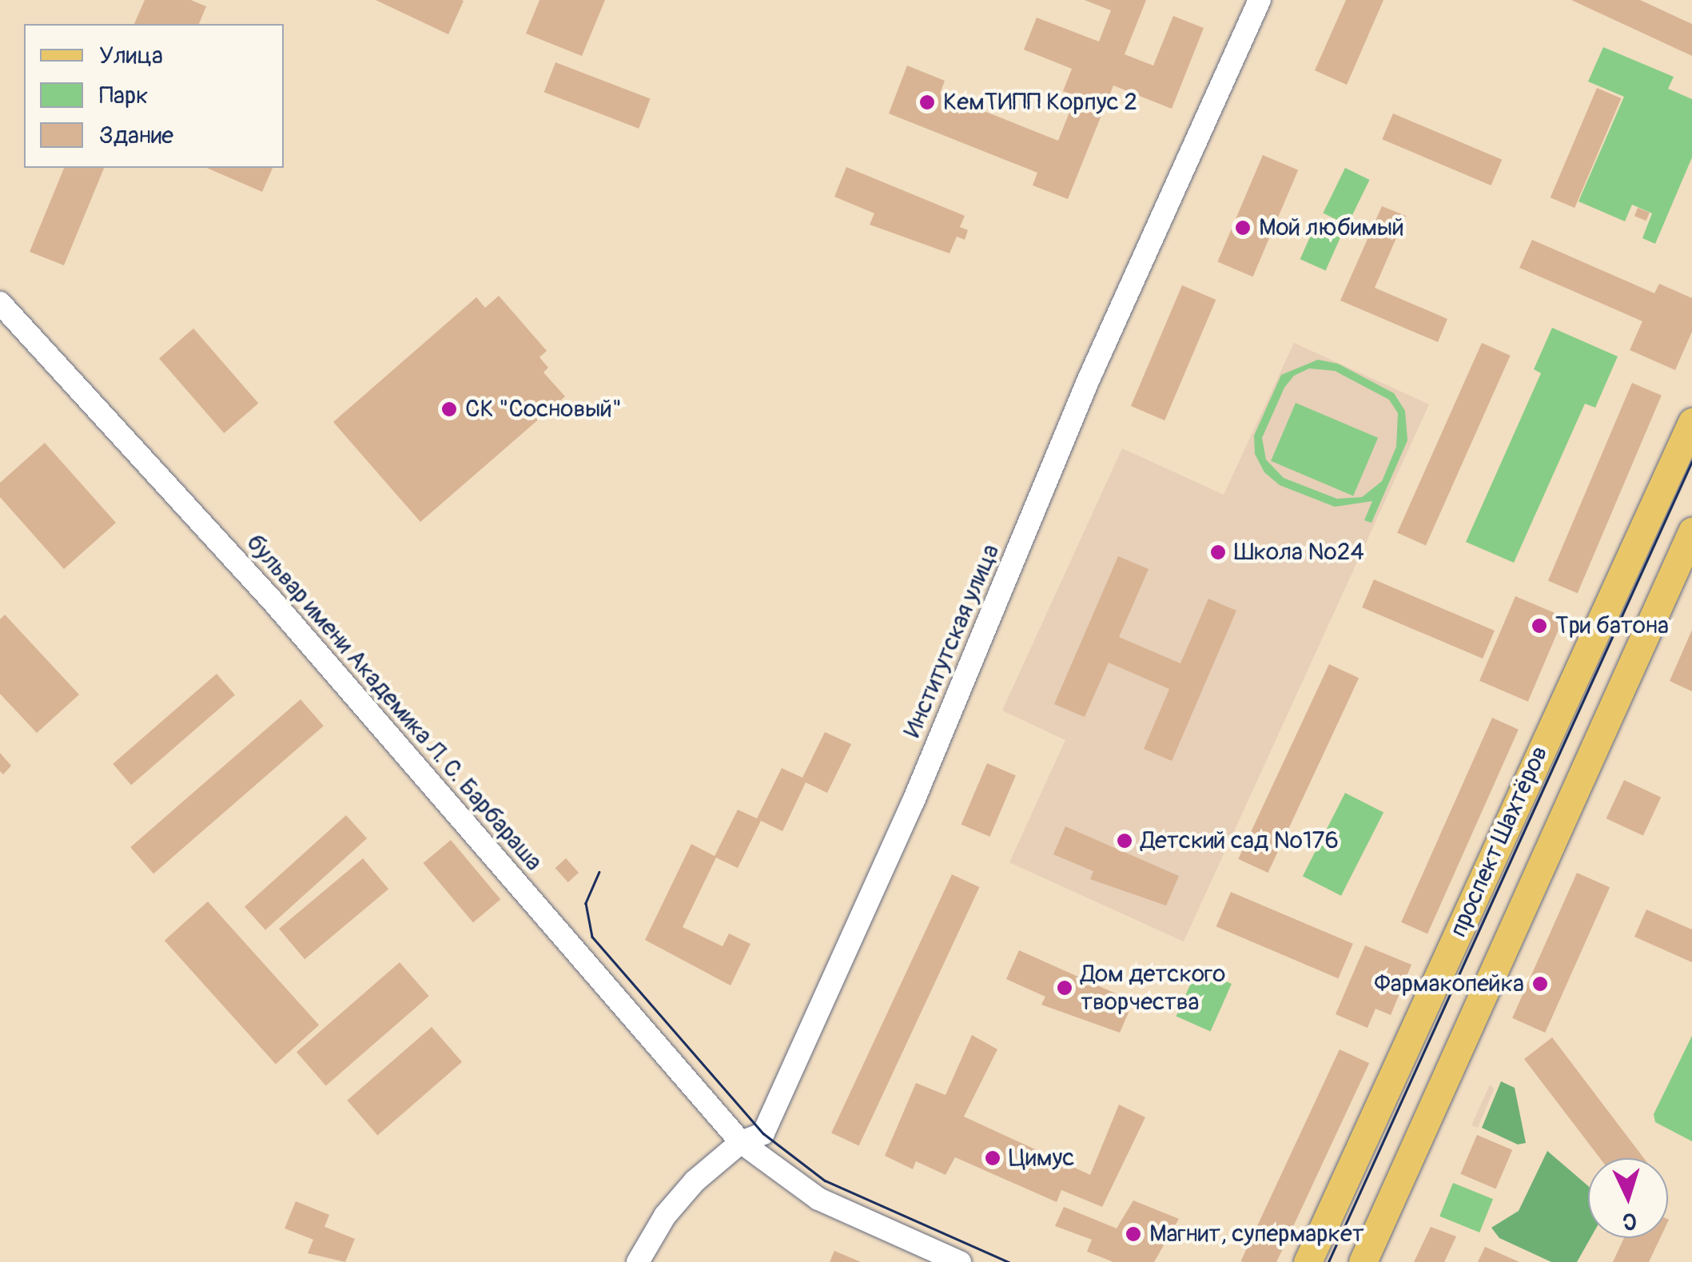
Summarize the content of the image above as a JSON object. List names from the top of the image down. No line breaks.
{"streets":{"main road":["проспект Шахтёров"],"street":["Институтская улица","бульвар имени Академика Л. С. Барбараша"]},"crossings":[["Институтская улица","бульвар имени Академика Л. С. Барбараша"]],"places":["КемТИПП Корпус 2","Мой любимый","СК \"Сосновый\"","Школа №24","Три батона","Детский сад №176","Фармакопейка","Дом детского творчества","Цимус","Магнит, супермаркет"],"legend":["Улица","Парк","Здание"],"north":"bottom"}
